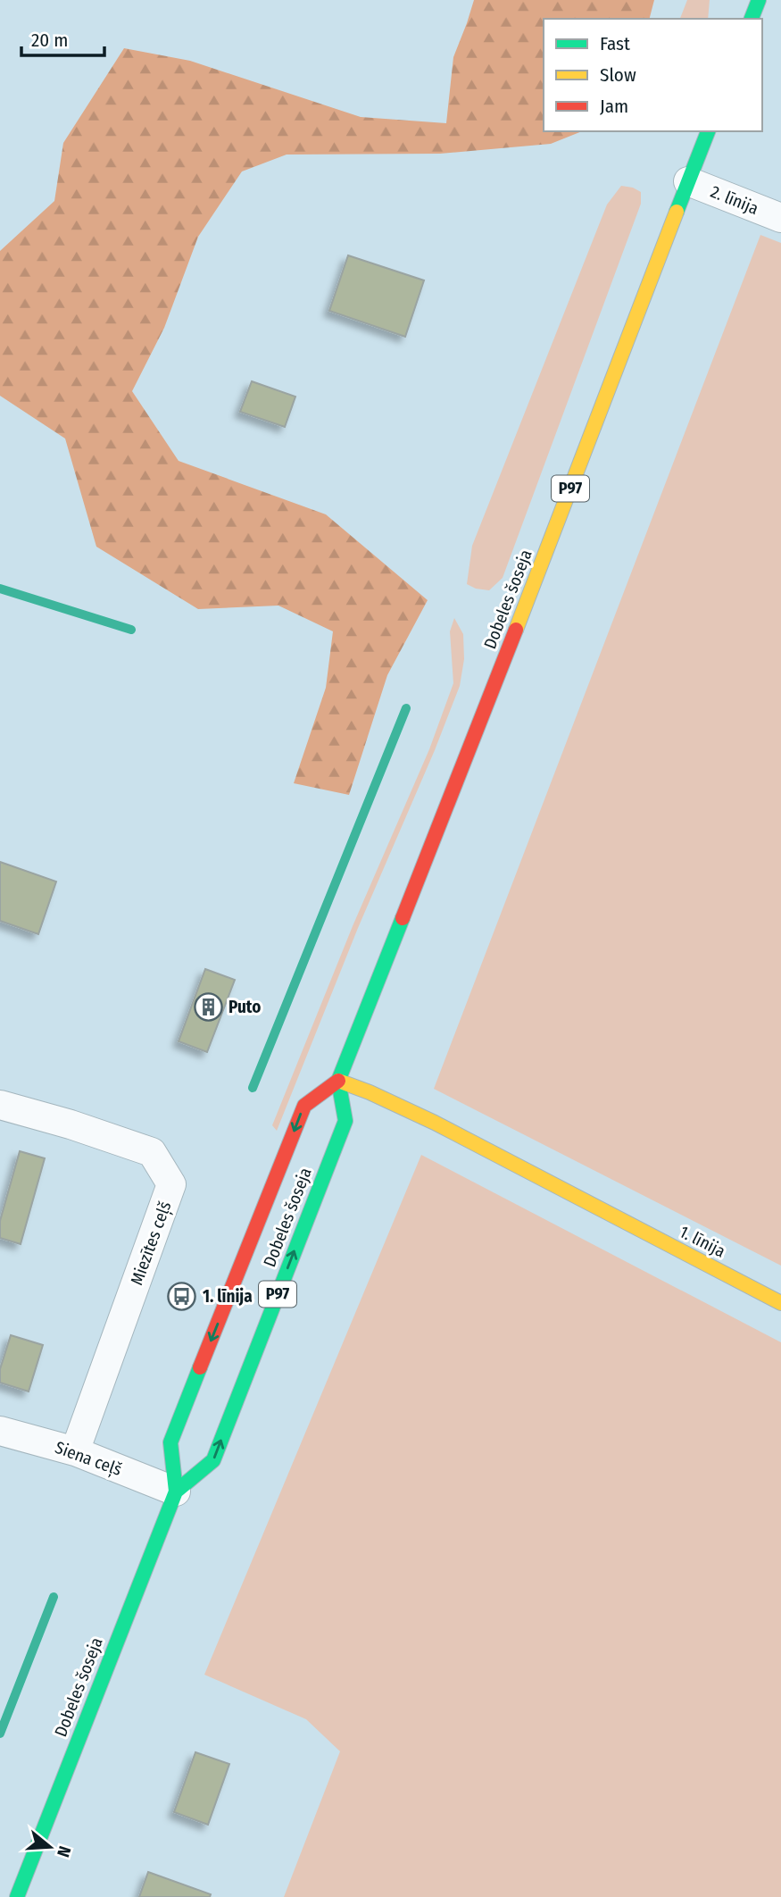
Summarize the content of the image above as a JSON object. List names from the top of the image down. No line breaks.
{"streets":{"main road":["P97","Dobeles šoseja","1. līnija"],"street":["2. līnija","Miezītes ceļš","Siena ceļš"]},"crossings":[["2. līnija","Dobeles šoseja"],["Dobeles šoseja","1. līnija"],["Dobeles šoseja","Siena ceļš"],["Miezītes ceļš","Siena ceļš"]],"places":{"building":["Puto"],"bus stop":["1. līnija"]},"legend":["Fast","Slow","Jam"],"scale_bar":"20 m","north":"right"}
